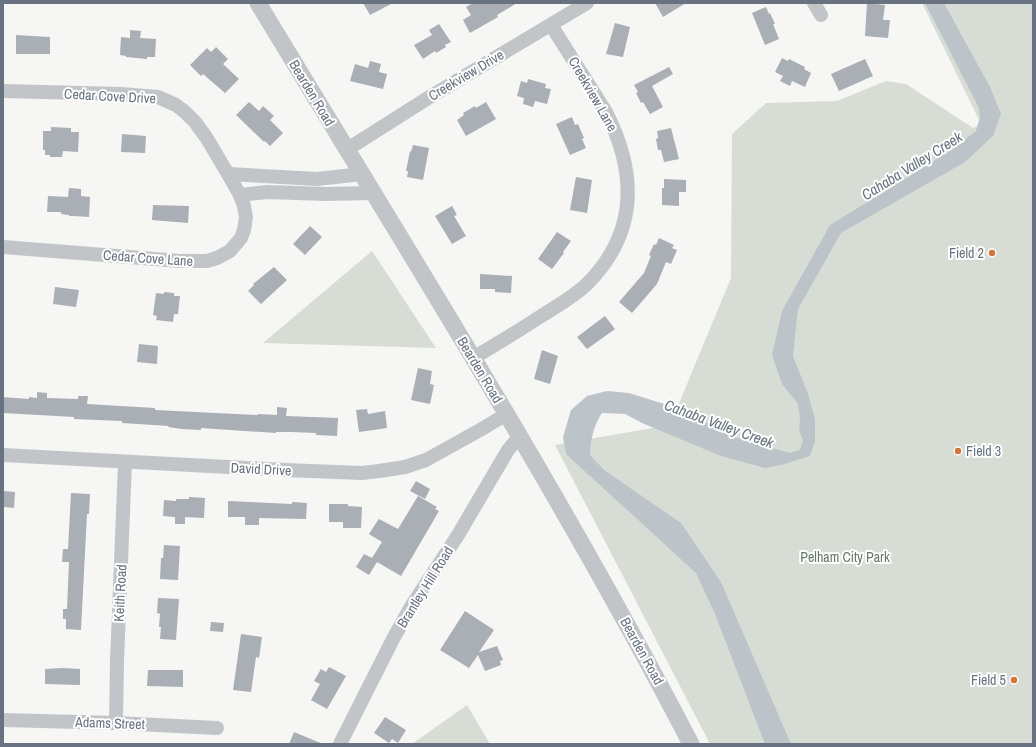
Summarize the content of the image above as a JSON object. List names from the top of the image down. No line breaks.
{"streets":{"street":["Creekview Drive","Bearden Road","Creekview Lane","Cedar Cove Drive","Cedar Cove Lane","David Drive","Brantley Hill Road","Keith Road","Adams Street"]},"crossings":[["Creekview Drive","Bearden Road"],["Creekview Drive","Creekview Lane"],["Bearden Road","Creekview Lane"],["Bearden Road","David Drive"],["Bearden Road","Brantley Hill Road"],["Cedar Cove Drive","Cedar Cove Lane"],["David Drive","Keith Road"],["Keith Road","Adams Street"]],"water":["Cahaba Valley Creek"],"parks":["Pelham City Park"],"places":["Field 2","Field 3","Field 5"]}
